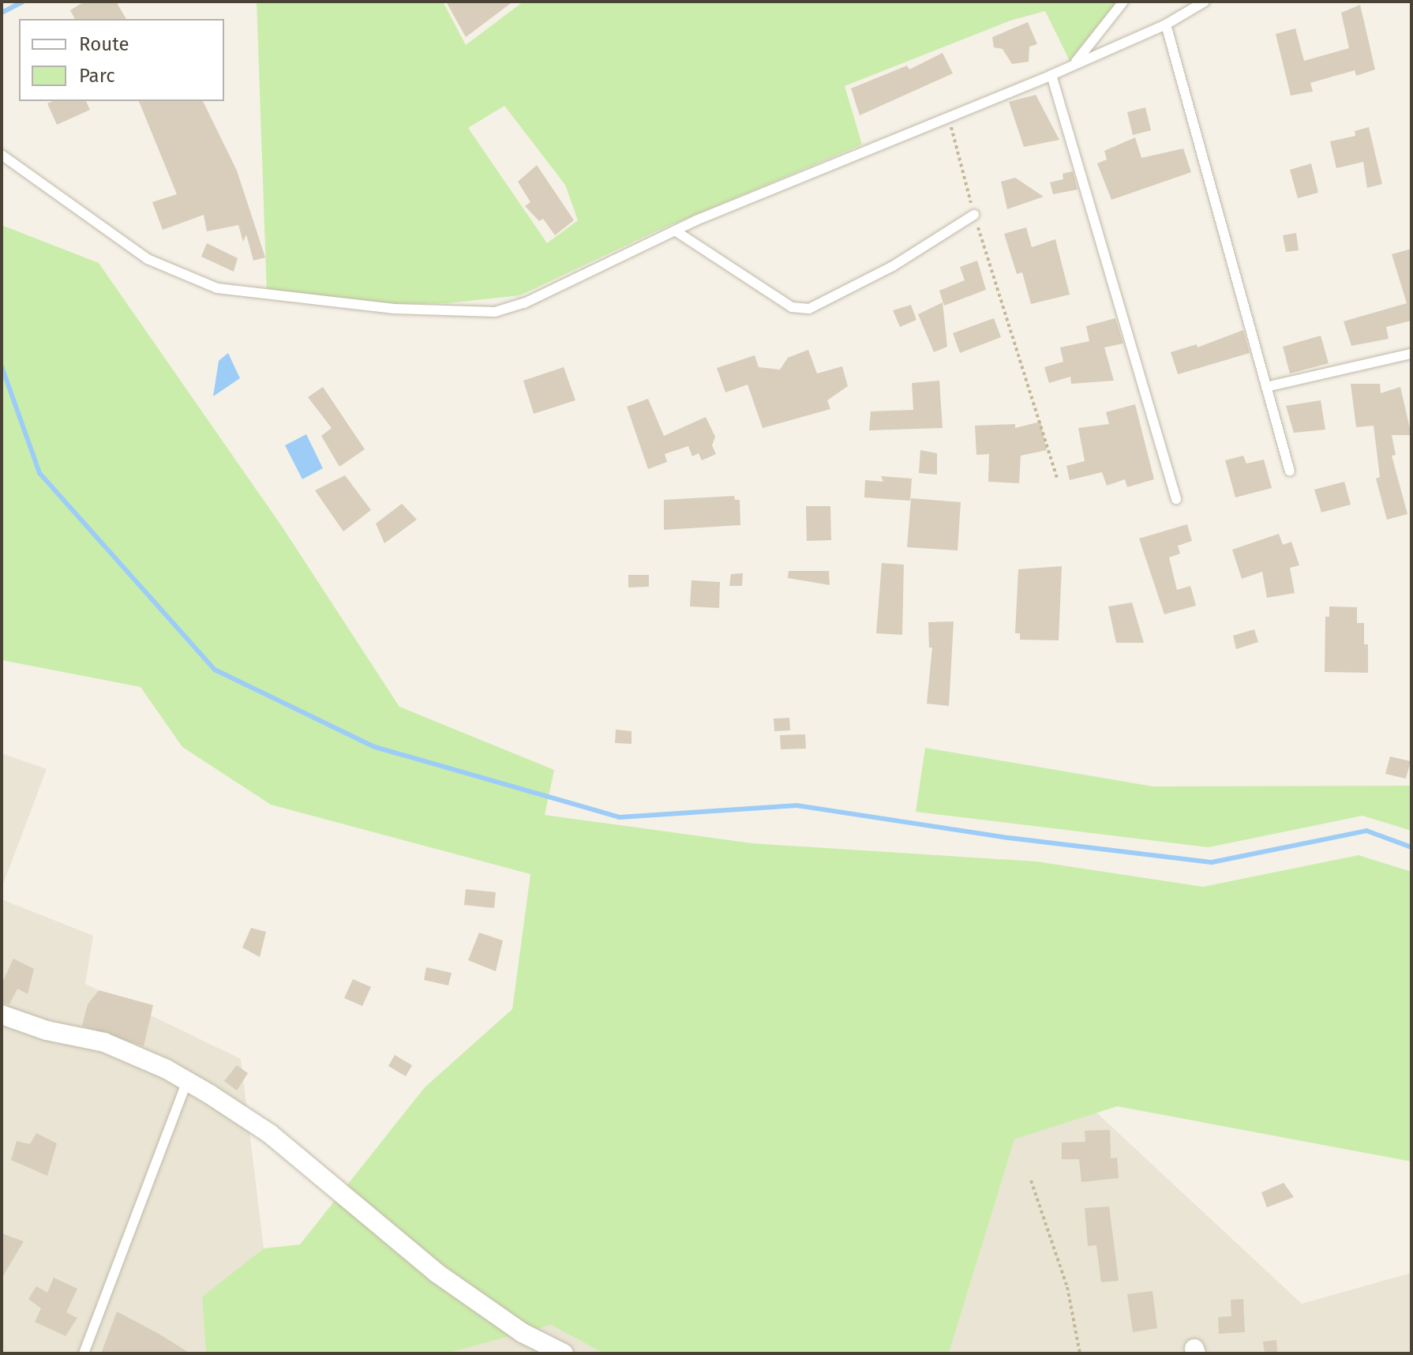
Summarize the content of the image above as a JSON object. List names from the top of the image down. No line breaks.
{"legend":["Route","Parc"]}
